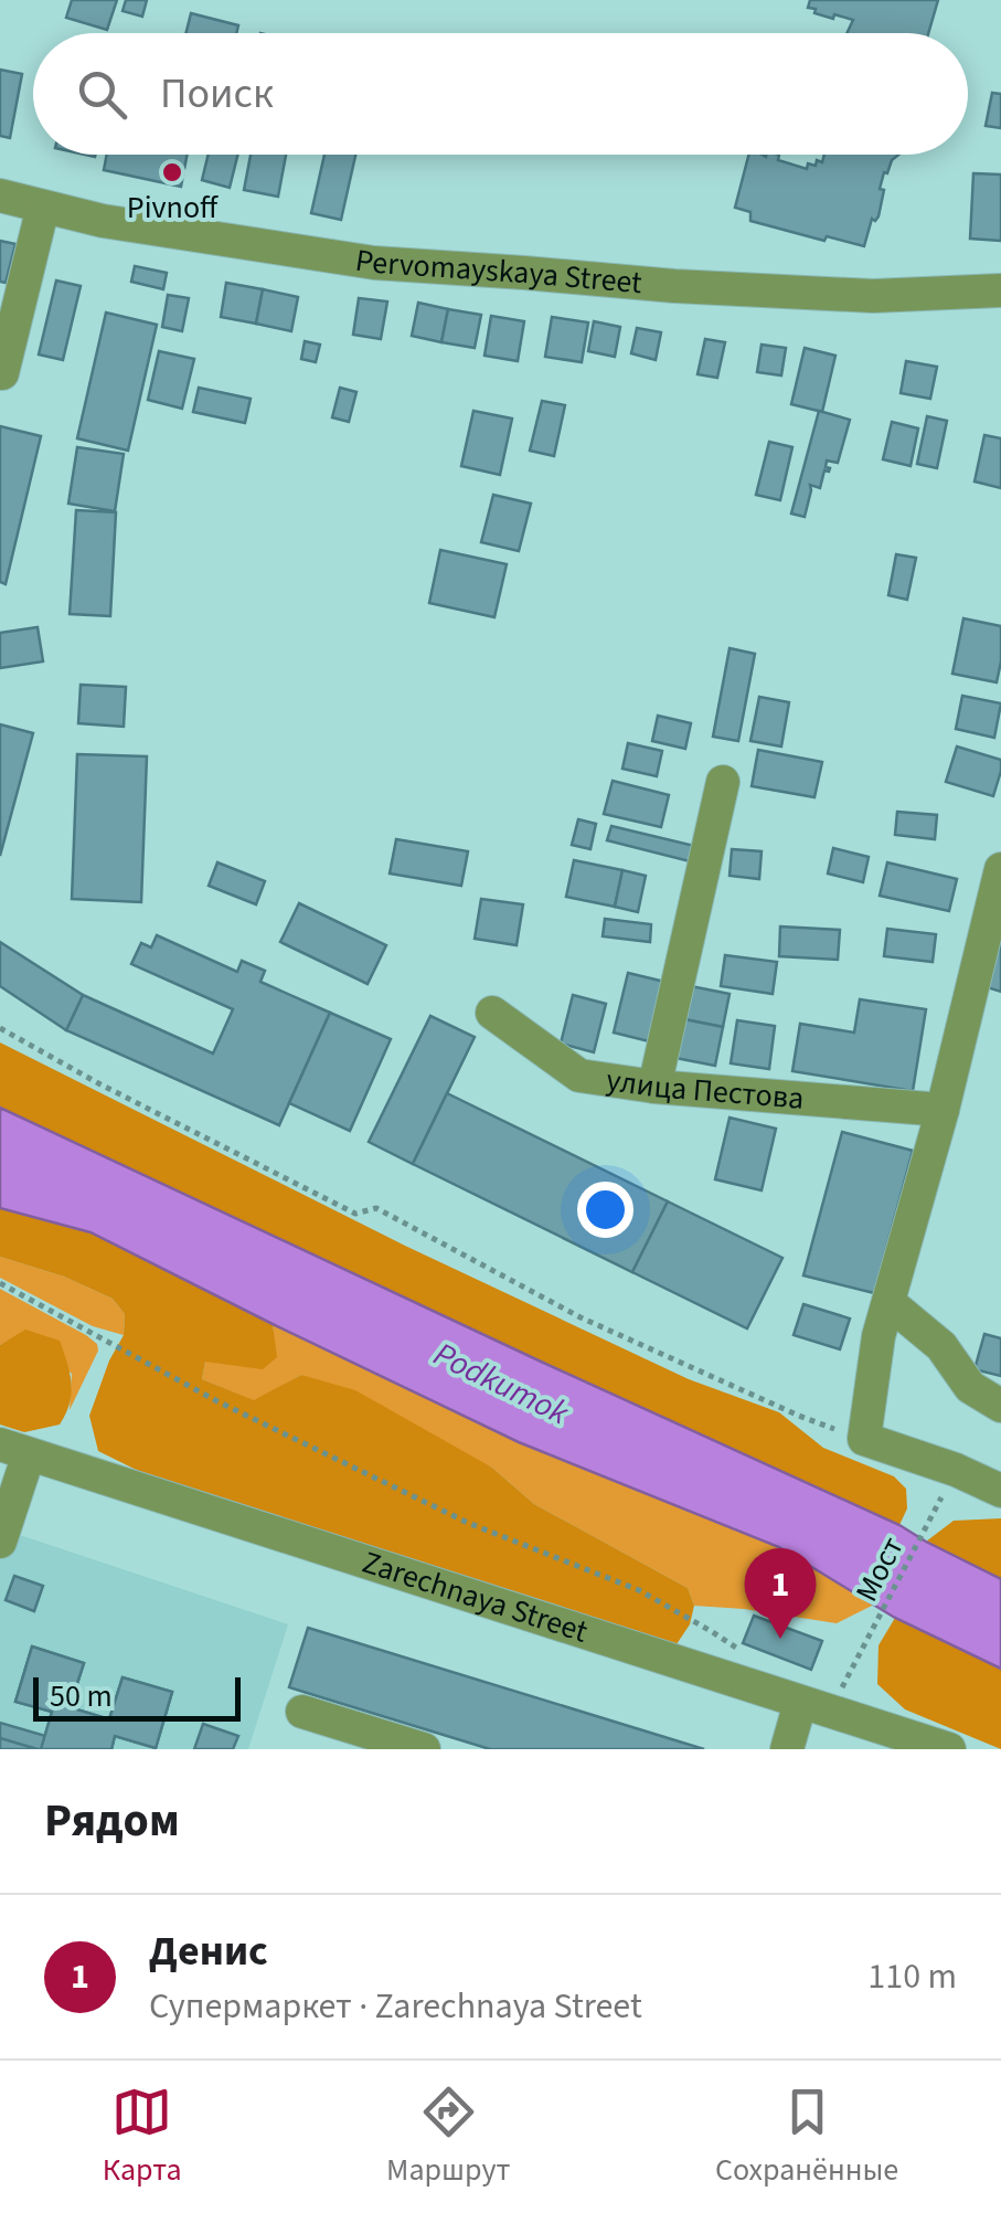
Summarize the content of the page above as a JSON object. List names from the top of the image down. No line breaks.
{"streets":{"street":["Pervomayskaya Street","улица Пестова","Zarechnaya Street"],"path":["Мост"]},"water":["Podkumok"],"places":["Pivnoff"],"scale_bar":"50 m","page":{"search":"Поиск","pins":"1","scale":"50 m","heading":"Рядом","list":[{"mark":"1","name":"Денис","note":"Супермаркет · Zarechnaya Street","value":"110 m"}],"nav":["Карта","Маршрут","Сохранённые"]}}
